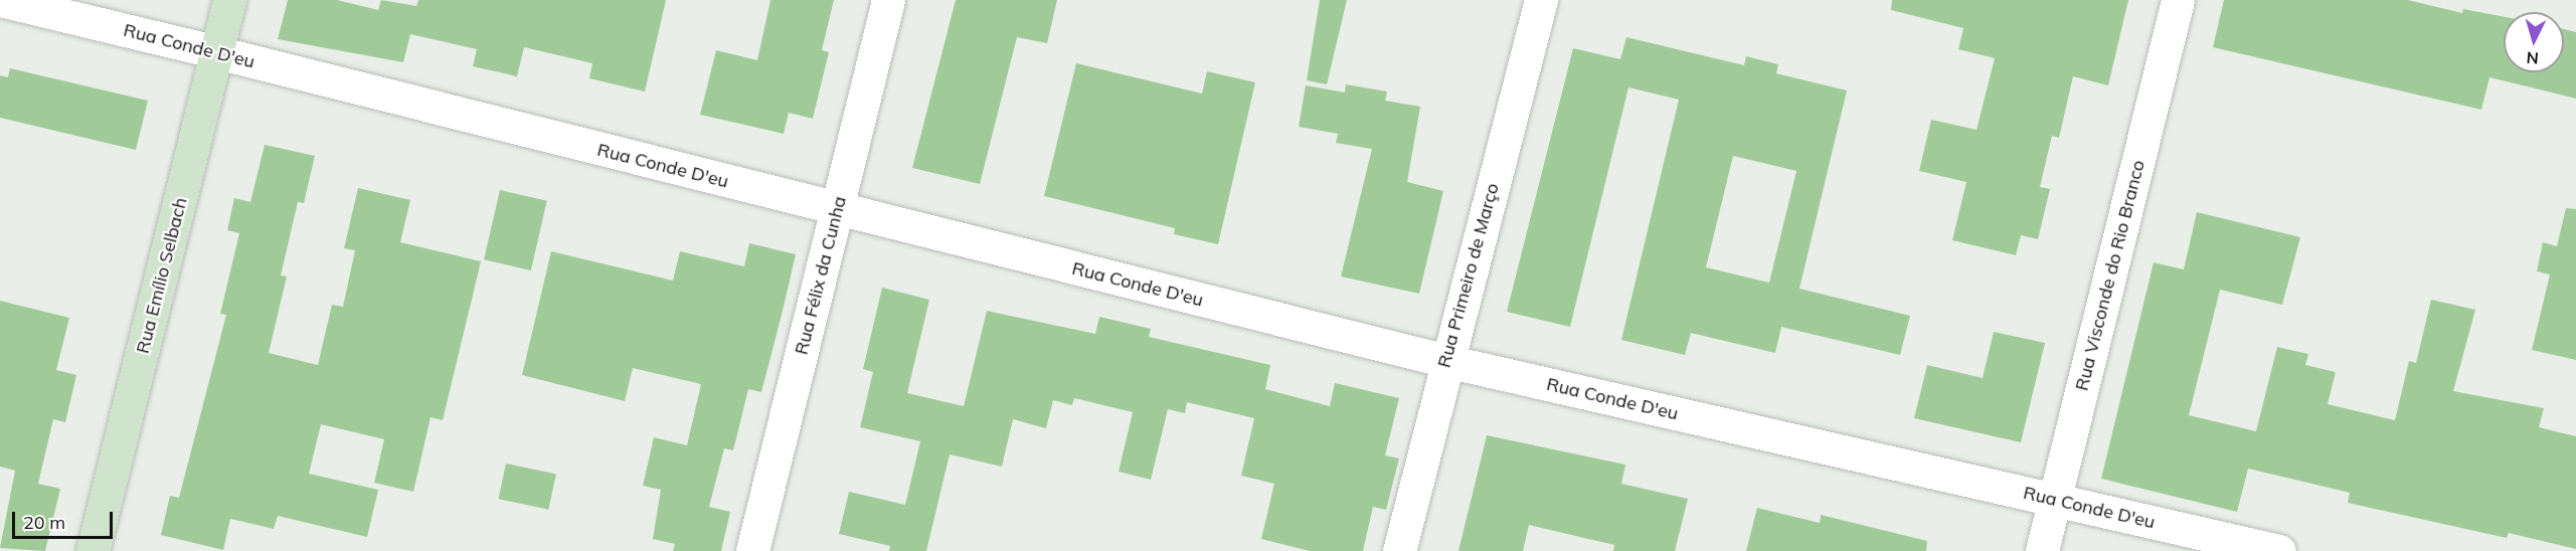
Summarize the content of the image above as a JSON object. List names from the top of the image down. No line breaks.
{"streets":{"main road":["Rua Emílio Selbach"],"street":["Rua Conde D'eu","Rua Félix da Cunha","Rua Primeiro de Março","Rua Visconde do Rio Branco"]},"crossings":[["Rua Conde D'eu","Rua Emílio Selbach"],["Rua Conde D'eu","Rua Félix da Cunha"],["Rua Conde D'eu","Rua Primeiro de Março"],["Rua Conde D'eu","Rua Visconde do Rio Branco"]],"scale_bar":"20 m","north":"bottom"}
